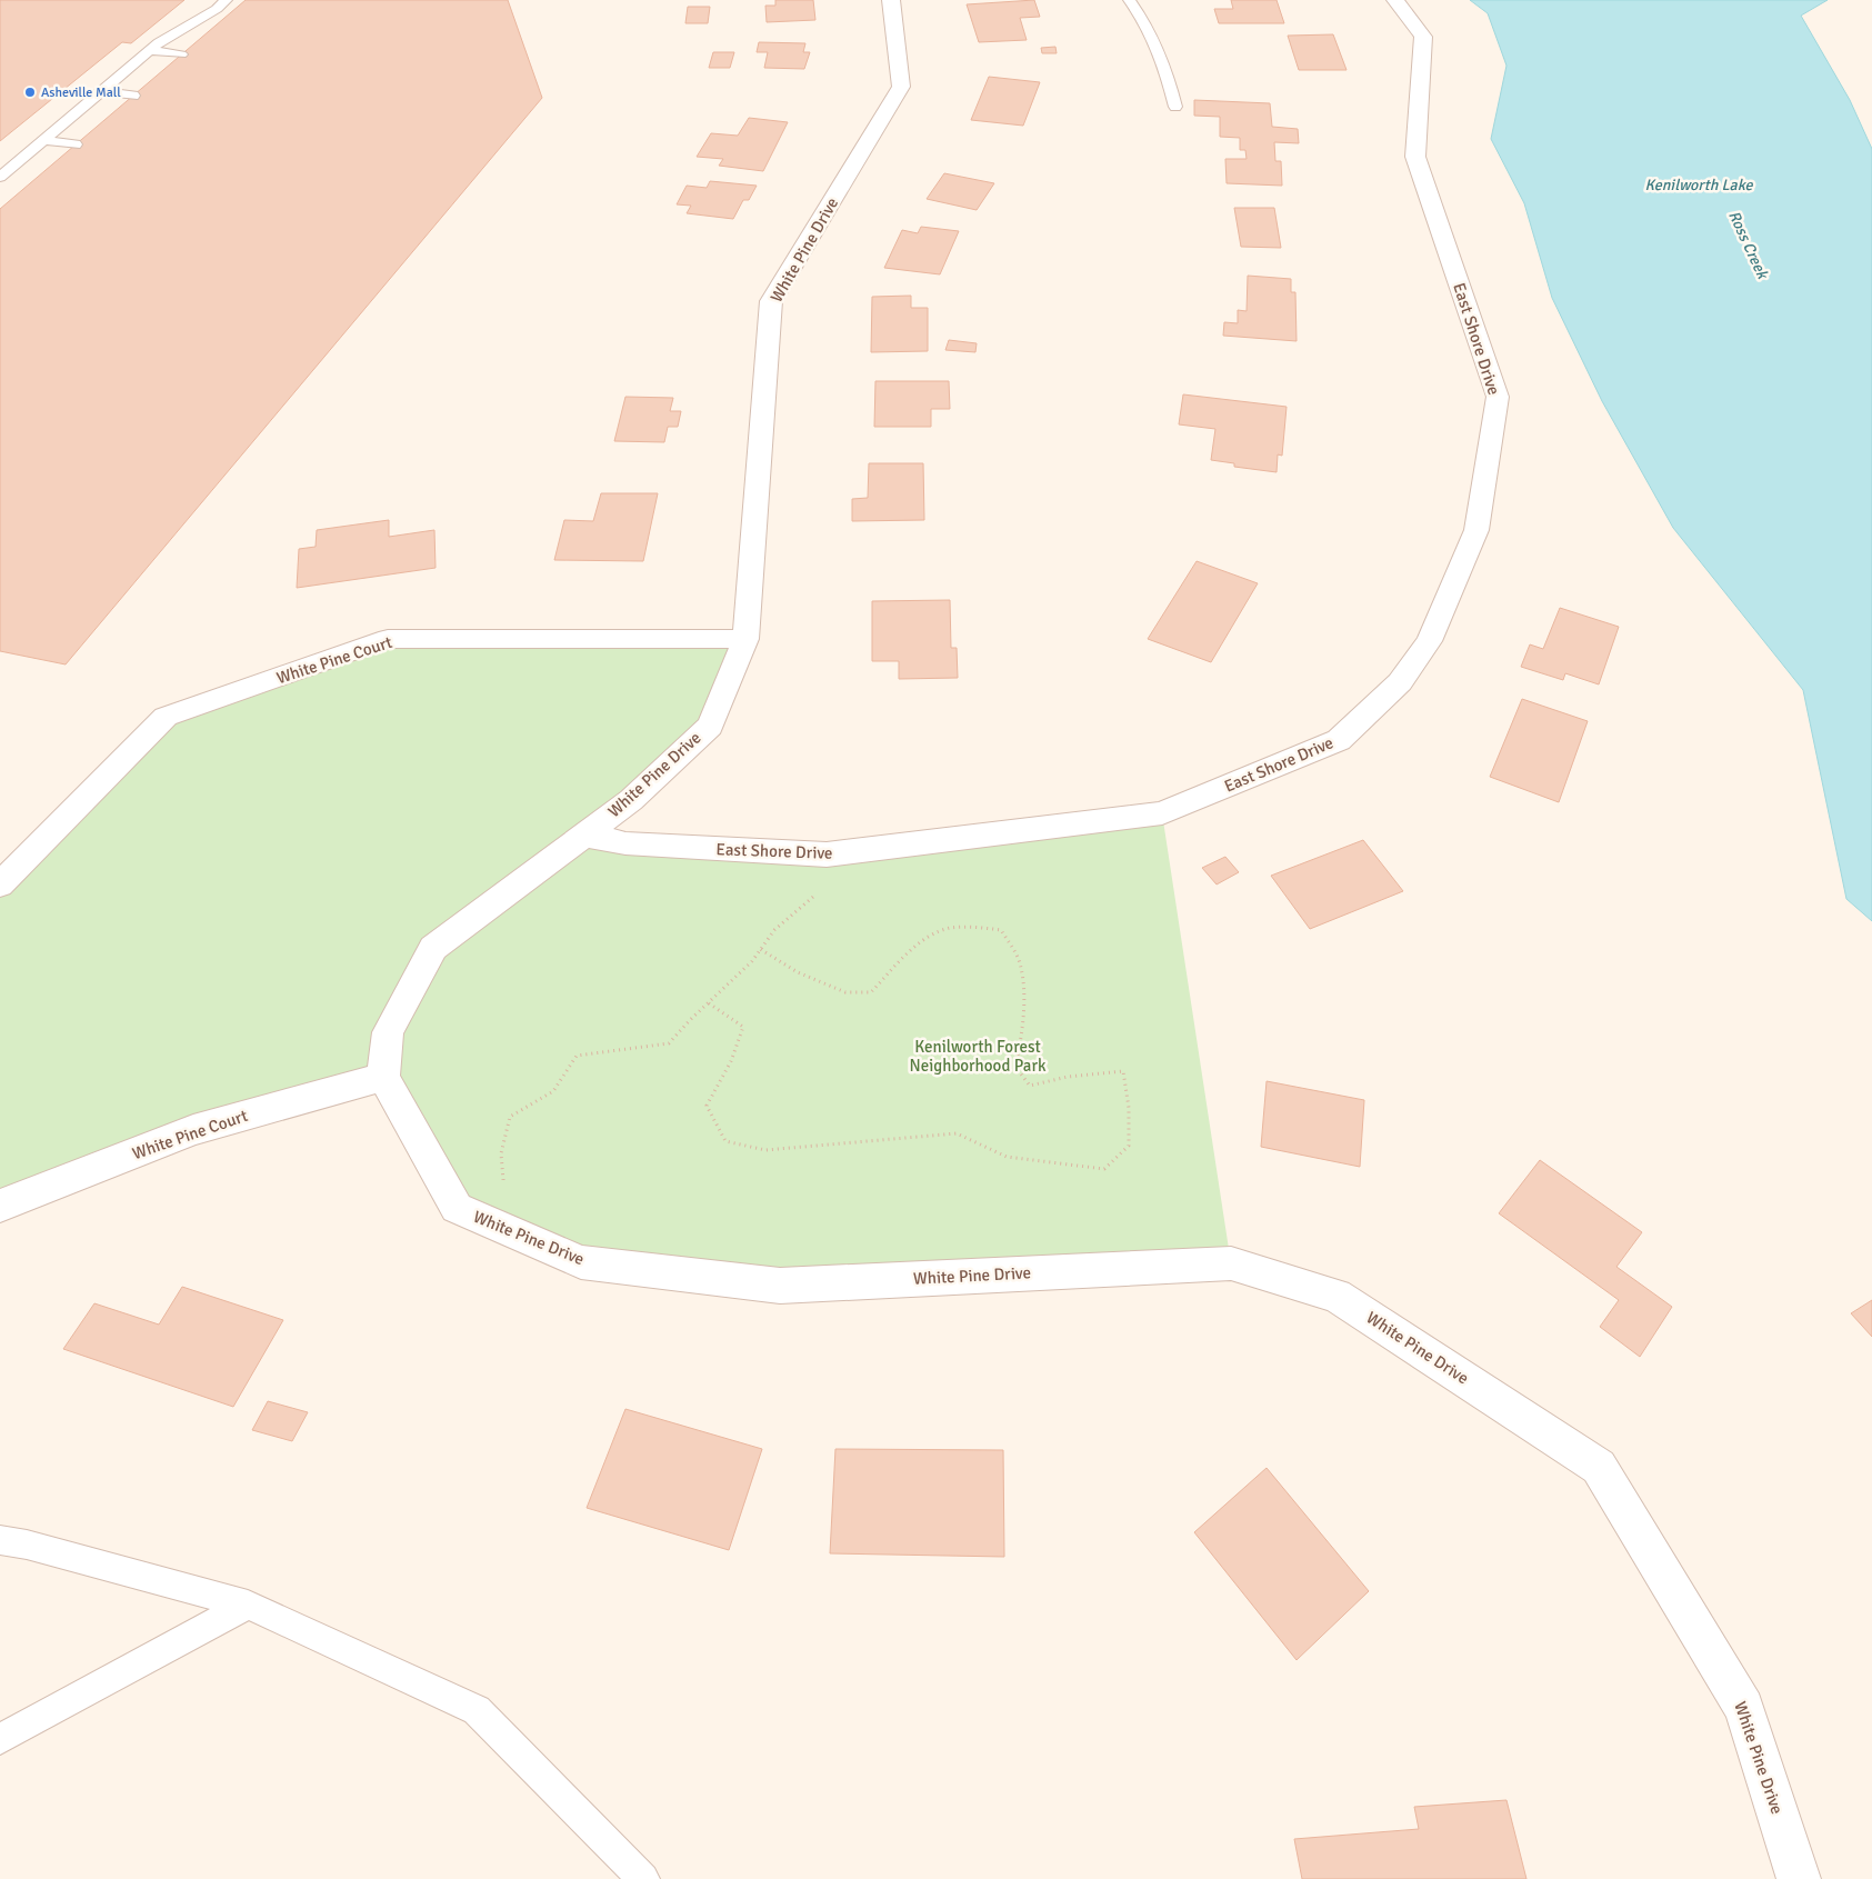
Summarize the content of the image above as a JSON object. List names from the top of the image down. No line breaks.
{"streets":{"street":["White Pine Drive","East Shore Drive","White Pine Court"]},"crossings":[["White Pine Drive","East Shore Drive"],["White Pine Drive","White Pine Court"]],"water":["Kenilworth Lake","Ross Creek"],"parks":["Kenilworth Forest Neighborhood Park"],"places":["Asheville Mall"]}
